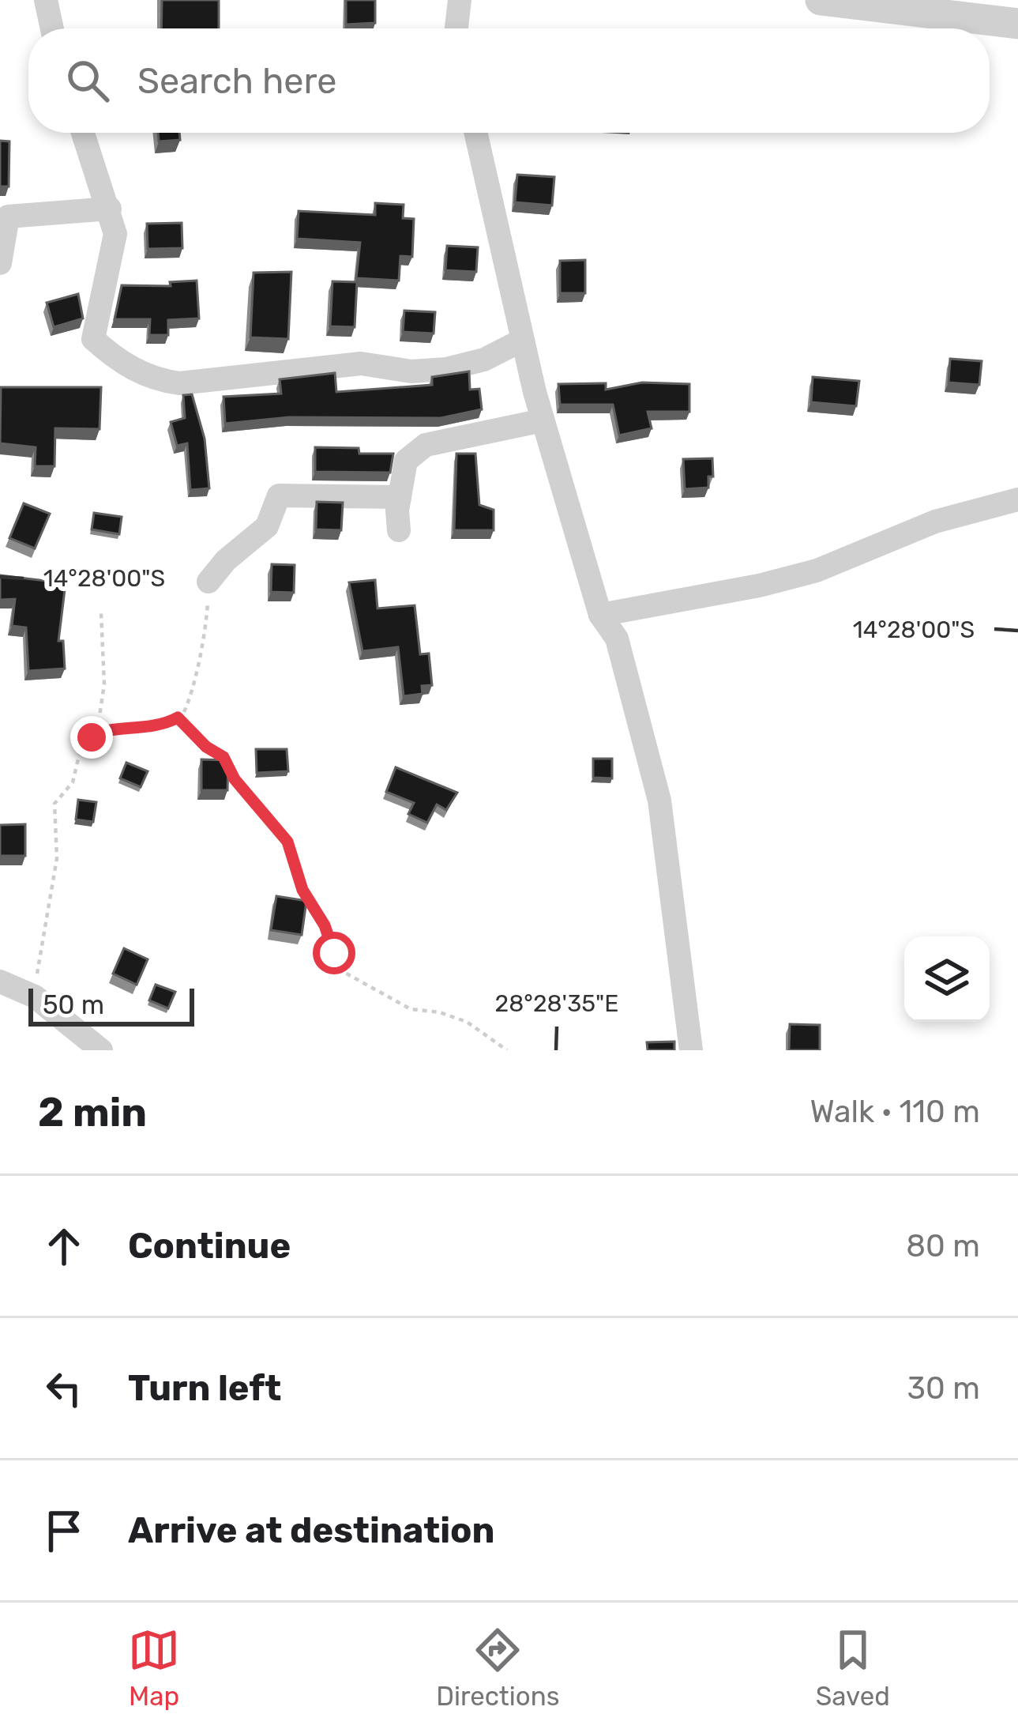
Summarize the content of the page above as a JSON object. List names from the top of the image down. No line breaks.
{"scale_bar":"50 m","page":{"search":"Search here","scale":"50 m","heading":["2 min","Walk · 110 m"],"list":[["Continue","80 m"],["Turn left","30 m"],"Arrive at destination"],"nav":["Map","Directions","Saved"]},"coordinates":["14°28'00\"S","28°28'35\"E"]}
